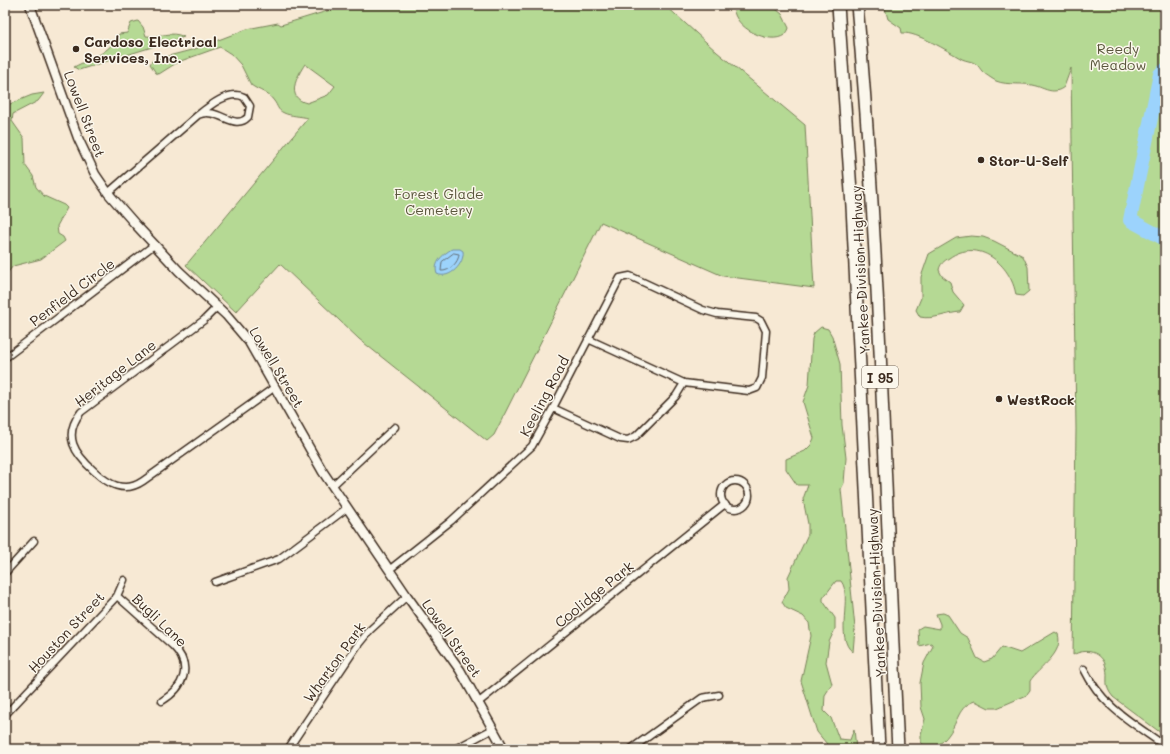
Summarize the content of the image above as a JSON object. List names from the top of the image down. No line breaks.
{"streets":{"highway":["Yankee Division Highway","I 95"],"main road":["Lowell Street"],"street":["Penfield Circle","Heritage Lane","Keeling Road","Coolidge Park","Bugli Lane","Houston Street","Wharton Park"]},"crossings":[["Lowell Street","Penfield Circle"],["Lowell Street","Heritage Lane"],["Lowell Street","Keeling Road"],["Lowell Street","Coolidge Park"],["Lowell Street","Wharton Park"],["Bugli Lane","Houston Street"]],"parks":["Reedy Meadow","Forest Glade Cemetery"],"places":["Cardoso Electrical Services, Inc.","Stor-U-Self","WestRock"]}
